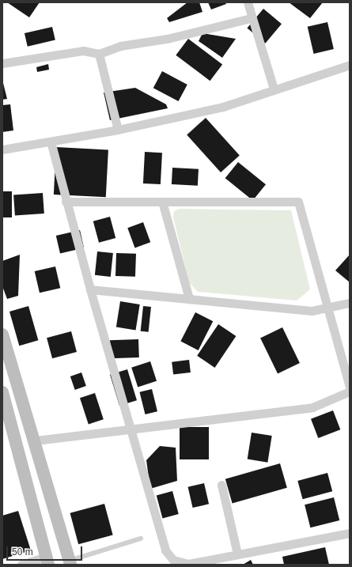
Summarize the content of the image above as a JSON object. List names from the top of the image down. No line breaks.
{"scale_bar":"50 m"}
